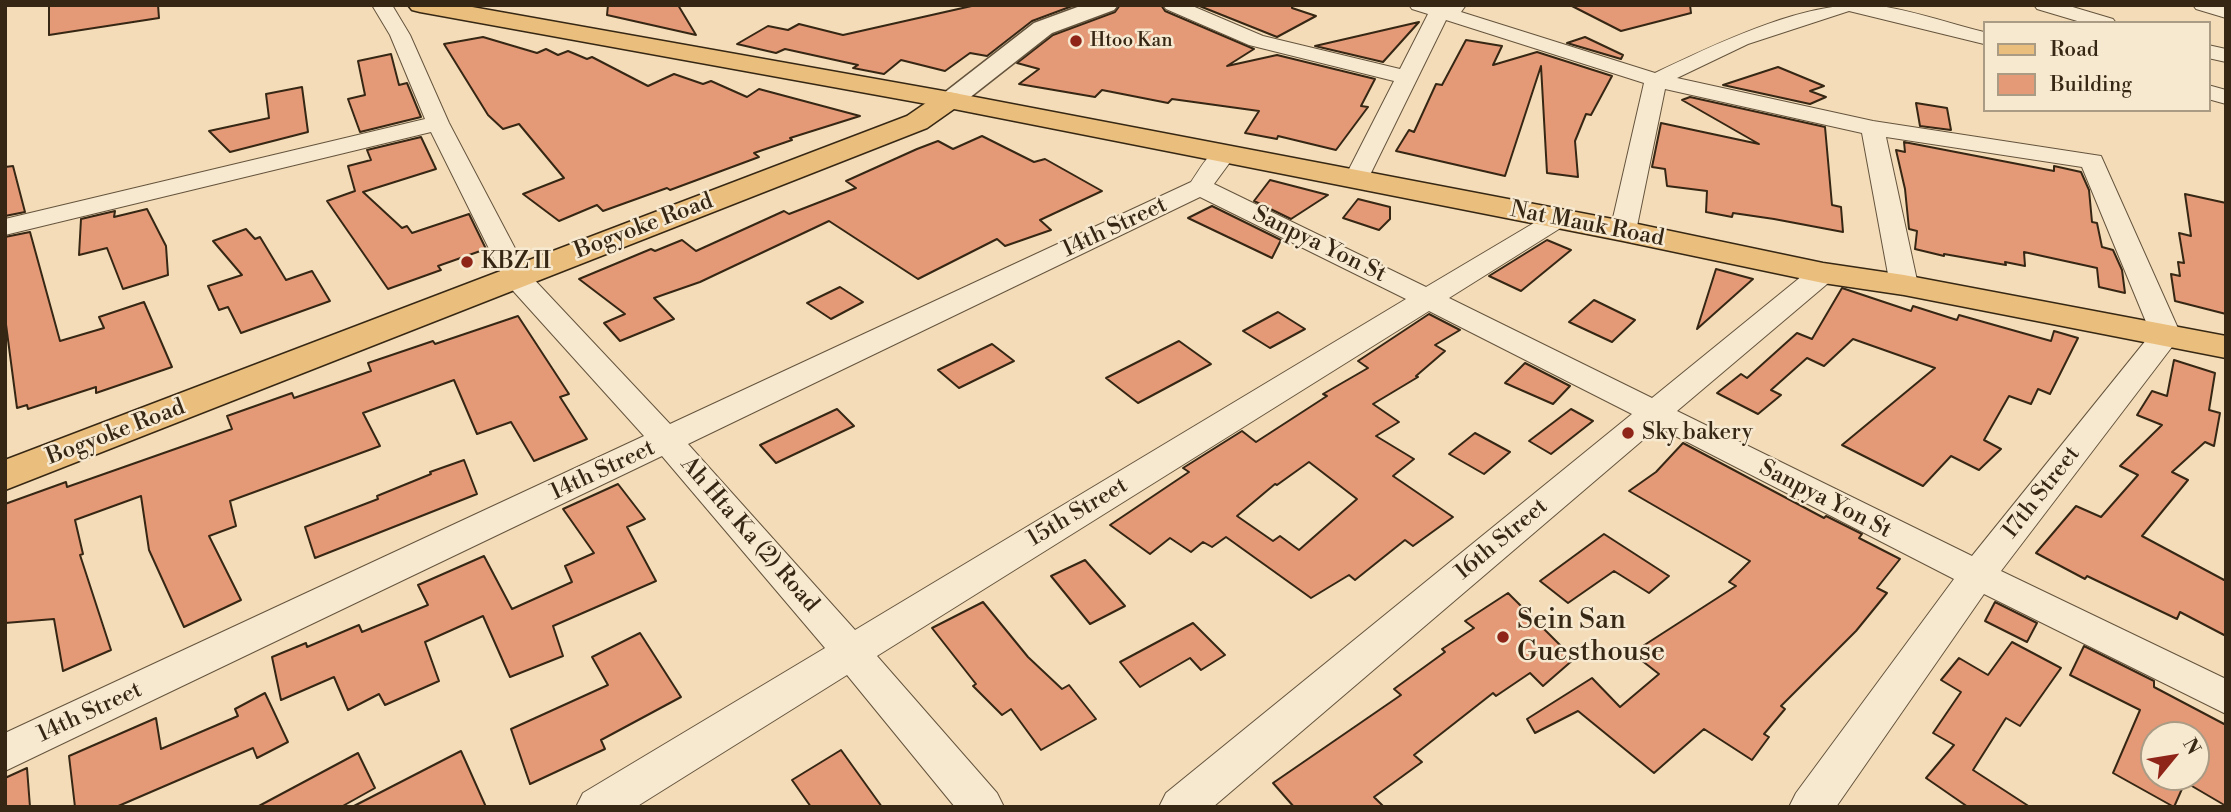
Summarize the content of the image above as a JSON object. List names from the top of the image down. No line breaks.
{"streets":{"main road":["Nat Mauk Road","Bogyoke Road"],"street":["14th Street","Sanpya Yon St","17th Street","15th Street","Ah Hta Ka (2) Road","16th Street"]},"crossings":[["Nat Mauk Road","Bogyoke Road"],["Nat Mauk Road","17th Street"],["Nat Mauk Road","15th Street"],["Nat Mauk Road","16th Street"],["Bogyoke Road","Ah Hta Ka (2) Road"],["14th Street","Sanpya Yon St"],["14th Street","Ah Hta Ka (2) Road"],["Sanpya Yon St","17th Street"],["Sanpya Yon St","15th Street"],["Sanpya Yon St","16th Street"],["15th Street","Ah Hta Ka (2) Road"]],"places":["Htoo Kan","KBZ II","Sky bakery","Sein San Guesthouse"],"legend":["Road","Building"],"north":"top right"}
